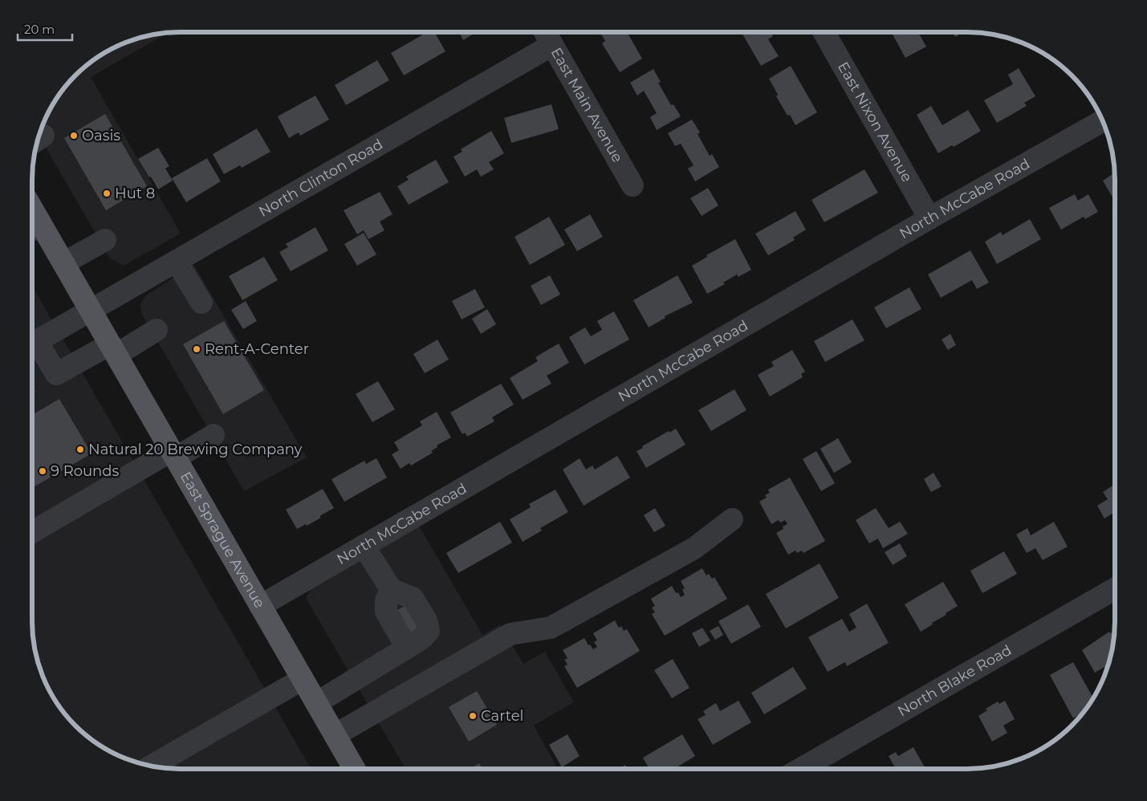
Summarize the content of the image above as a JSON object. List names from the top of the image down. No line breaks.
{"streets":{"main road":["East Sprague Avenue"],"street":["East Main Avenue","East Nixon Avenue","North Clinton Road","North McCabe Road","North Blake Road"]},"crossings":[["East Main Avenue","North Clinton Road"],["East Nixon Avenue","North McCabe Road"],["North Clinton Road","East Sprague Avenue"],["North McCabe Road","East Sprague Avenue"]],"places":["Oasis","Hut 8","Rent-A-Center","Natural 20 Brewing Company","9 Rounds","Cartel"],"scale_bar":"20 m"}
